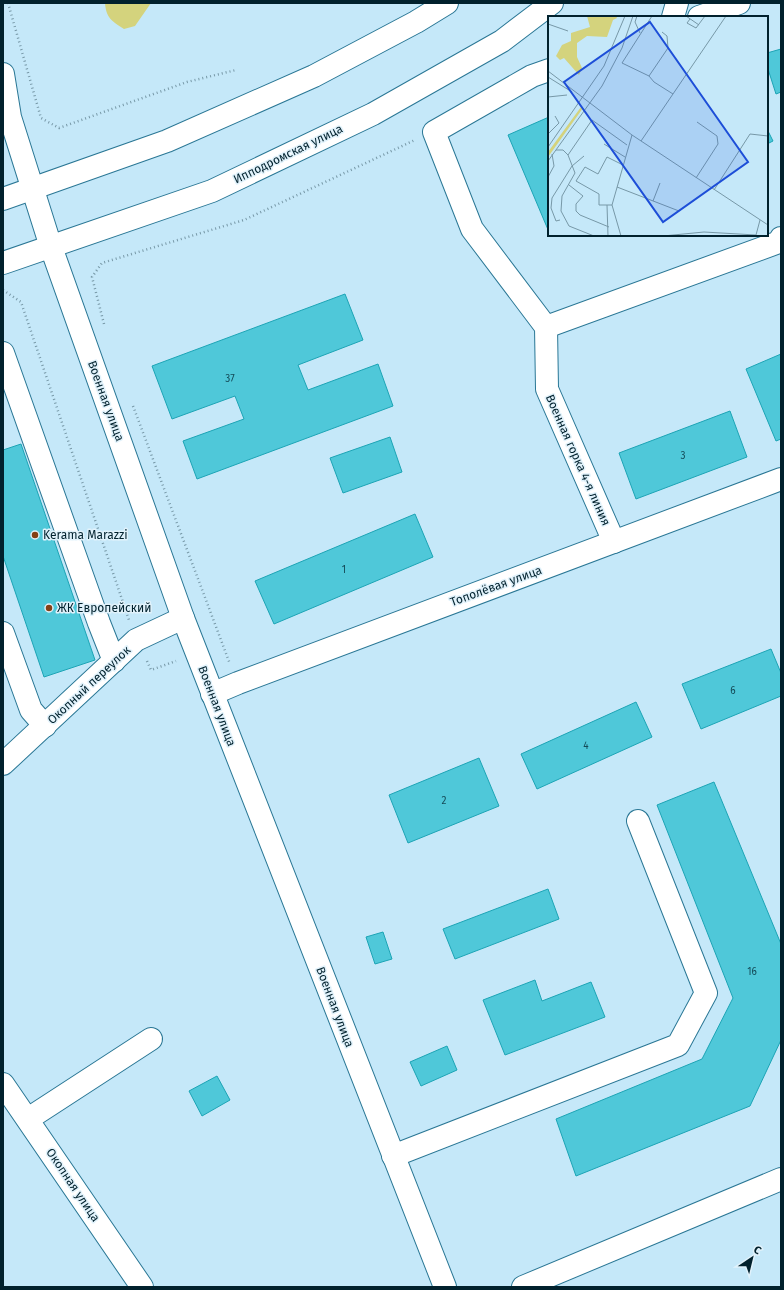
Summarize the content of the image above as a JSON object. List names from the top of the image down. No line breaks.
{"streets":{"main road":["Ипподромская улица","Военная улица","Военная горка 4-я линия","Тополёвая улица","Окопный переулок","Окопная улица"]},"crossings":[["Ипподромская улица","Военная улица"],["Военная улица","Тополёвая улица"],["Военная улица","Окопный переулок"],["Военная горка 4-я линия","Тополёвая улица"]],"places":["Kerama Marazzi","ЖК Европейский"],"house_numbers":["37","3","1","6","4","2","16"],"north":"top right"}
